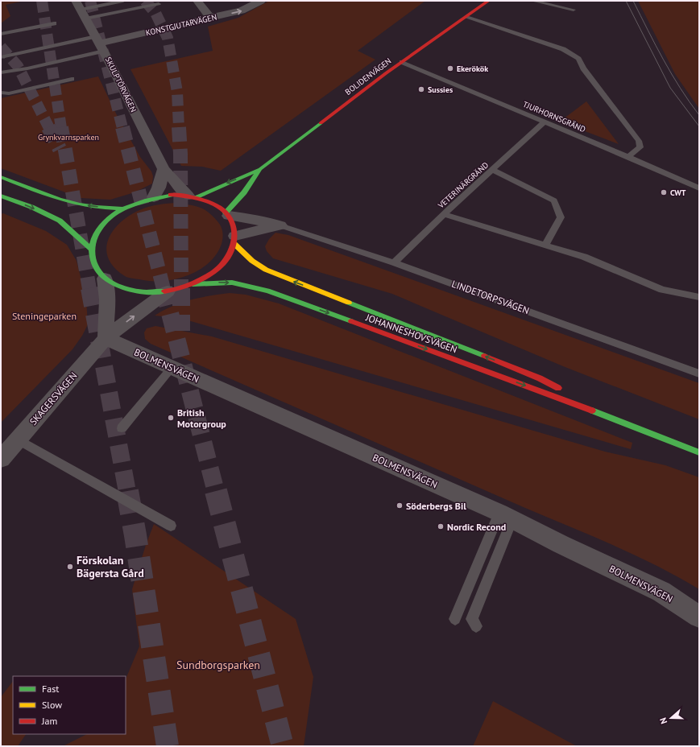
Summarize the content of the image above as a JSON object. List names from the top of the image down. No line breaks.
{"streets":{"main road":["BOLIDENVÄGEN","JOHANNESHOVSVÄGEN"],"street":["KONSTGJUTARVÄGEN","SKULPTÖRVÄGEN","LINDETORPSVÄGEN","BOLMENSVÄGEN","SKAGERSVÄGEN"],"lane":["TJURHORNSGRÄND","VETERINÄRGRÄND"]},"crossings":[["KONSTGJUTARVÄGEN","SKULPTÖRVÄGEN"],["BOLIDENVÄGEN","SKULPTÖRVÄGEN"],["BOLIDENVÄGEN","TJURHORNSGRÄND"],["BOLIDENVÄGEN","LINDETORPSVÄGEN"],["TJURHORNSGRÄND","VETERINÄRGRÄND"],["VETERINÄRGRÄND","LINDETORPSVÄGEN"],["BOLMENSVÄGEN","SKAGERSVÄGEN"]],"parks":["Grynkvarnsparken","Steningeparken","Sundborgsparken"],"places":["Ekerökök","Sussies","CWT","British Motorgroup","Söderbergs Bil","Nordic Recond","Förskolan Bägersta Gård"],"legend":["Fast","Slow","Jam"],"north":"left"}
